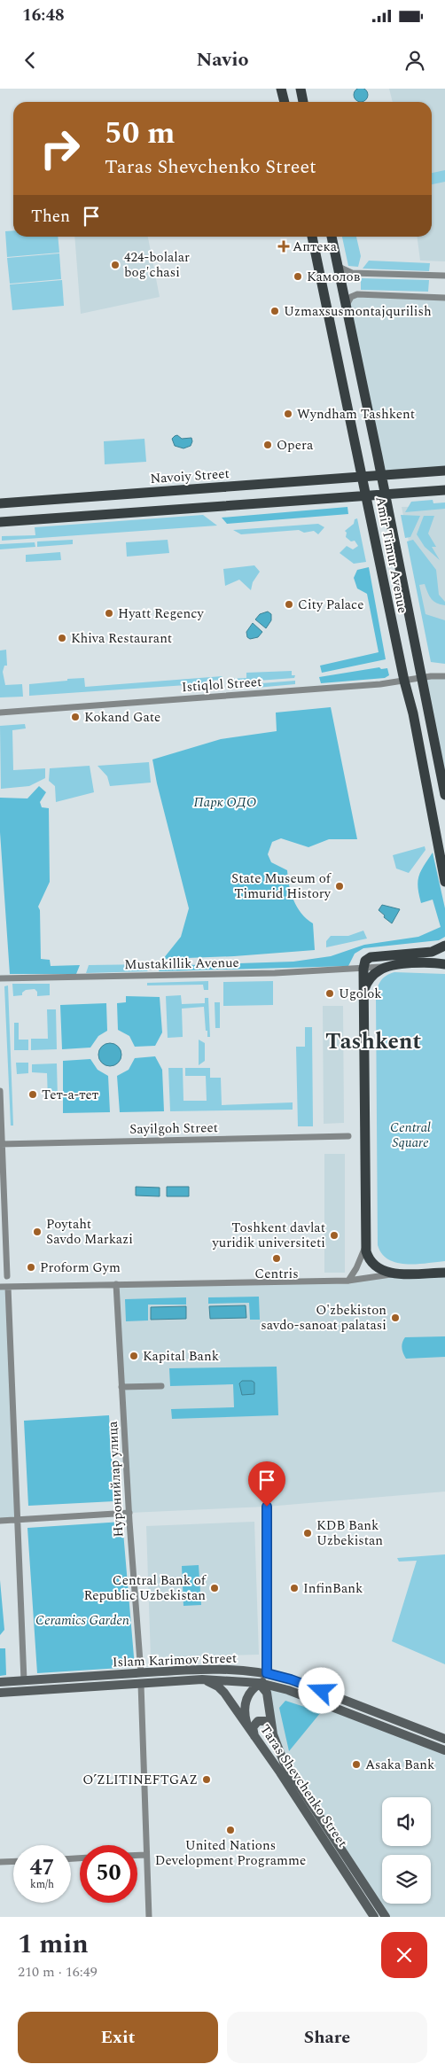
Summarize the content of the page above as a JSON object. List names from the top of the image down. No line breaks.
{"streets":{"main road":["Navoiy Street","Amir Timur Avenue","Islam Karimov Street","Taras Shevchenko Street"],"street":["Istiqlol Street","Mustakillik Avenue","Sayilgoh Street","Нуронийлар улица"]},"crossings":[["Navoiy Street","Amir Timur Avenue"],["Amir Timur Avenue","Istiqlol Street"],["Нуронийлар улица","Islam Karimov Street"],["Islam Karimov Street","Taras Shevchenko Street"]],"districts":["Tashkent"],"parks":["Парк ОДО","Central Square","Ceramics Garden"],"places":{"health":["Аптека"],"other":["424-bolalar bog'chasi","Камолов","Uzmaxsusmontajqurilish","Wyndham Tashkent","Opera","City Palace","Hyatt Regency","Khiva Restaurant","Kokand Gate","State Museum of Timurid History","Ugolok","Тет-а-тет","Poytaht Savdo Markazi","Toshkent davlat yuridik universiteti","Centris","Proform Gym","O'zbekiston savdo-sanoat palatasi","Kapital Bank","KDB Bank Uzbekistan","Central Bank of Republic Uzbekistan","InfinBank","Asaka Bank","O’ZLITINEFTGAZ","United Nations Development Programme"]},"page":{"status":"16:48","header":"Navio","turn":["50 m","Taras Shevchenko Street"],"then":"Then","speed":"47 km/h","limit":"50","heading":["1 min","210 m · 16:49"],"buttons":["Exit","Share"]}}
